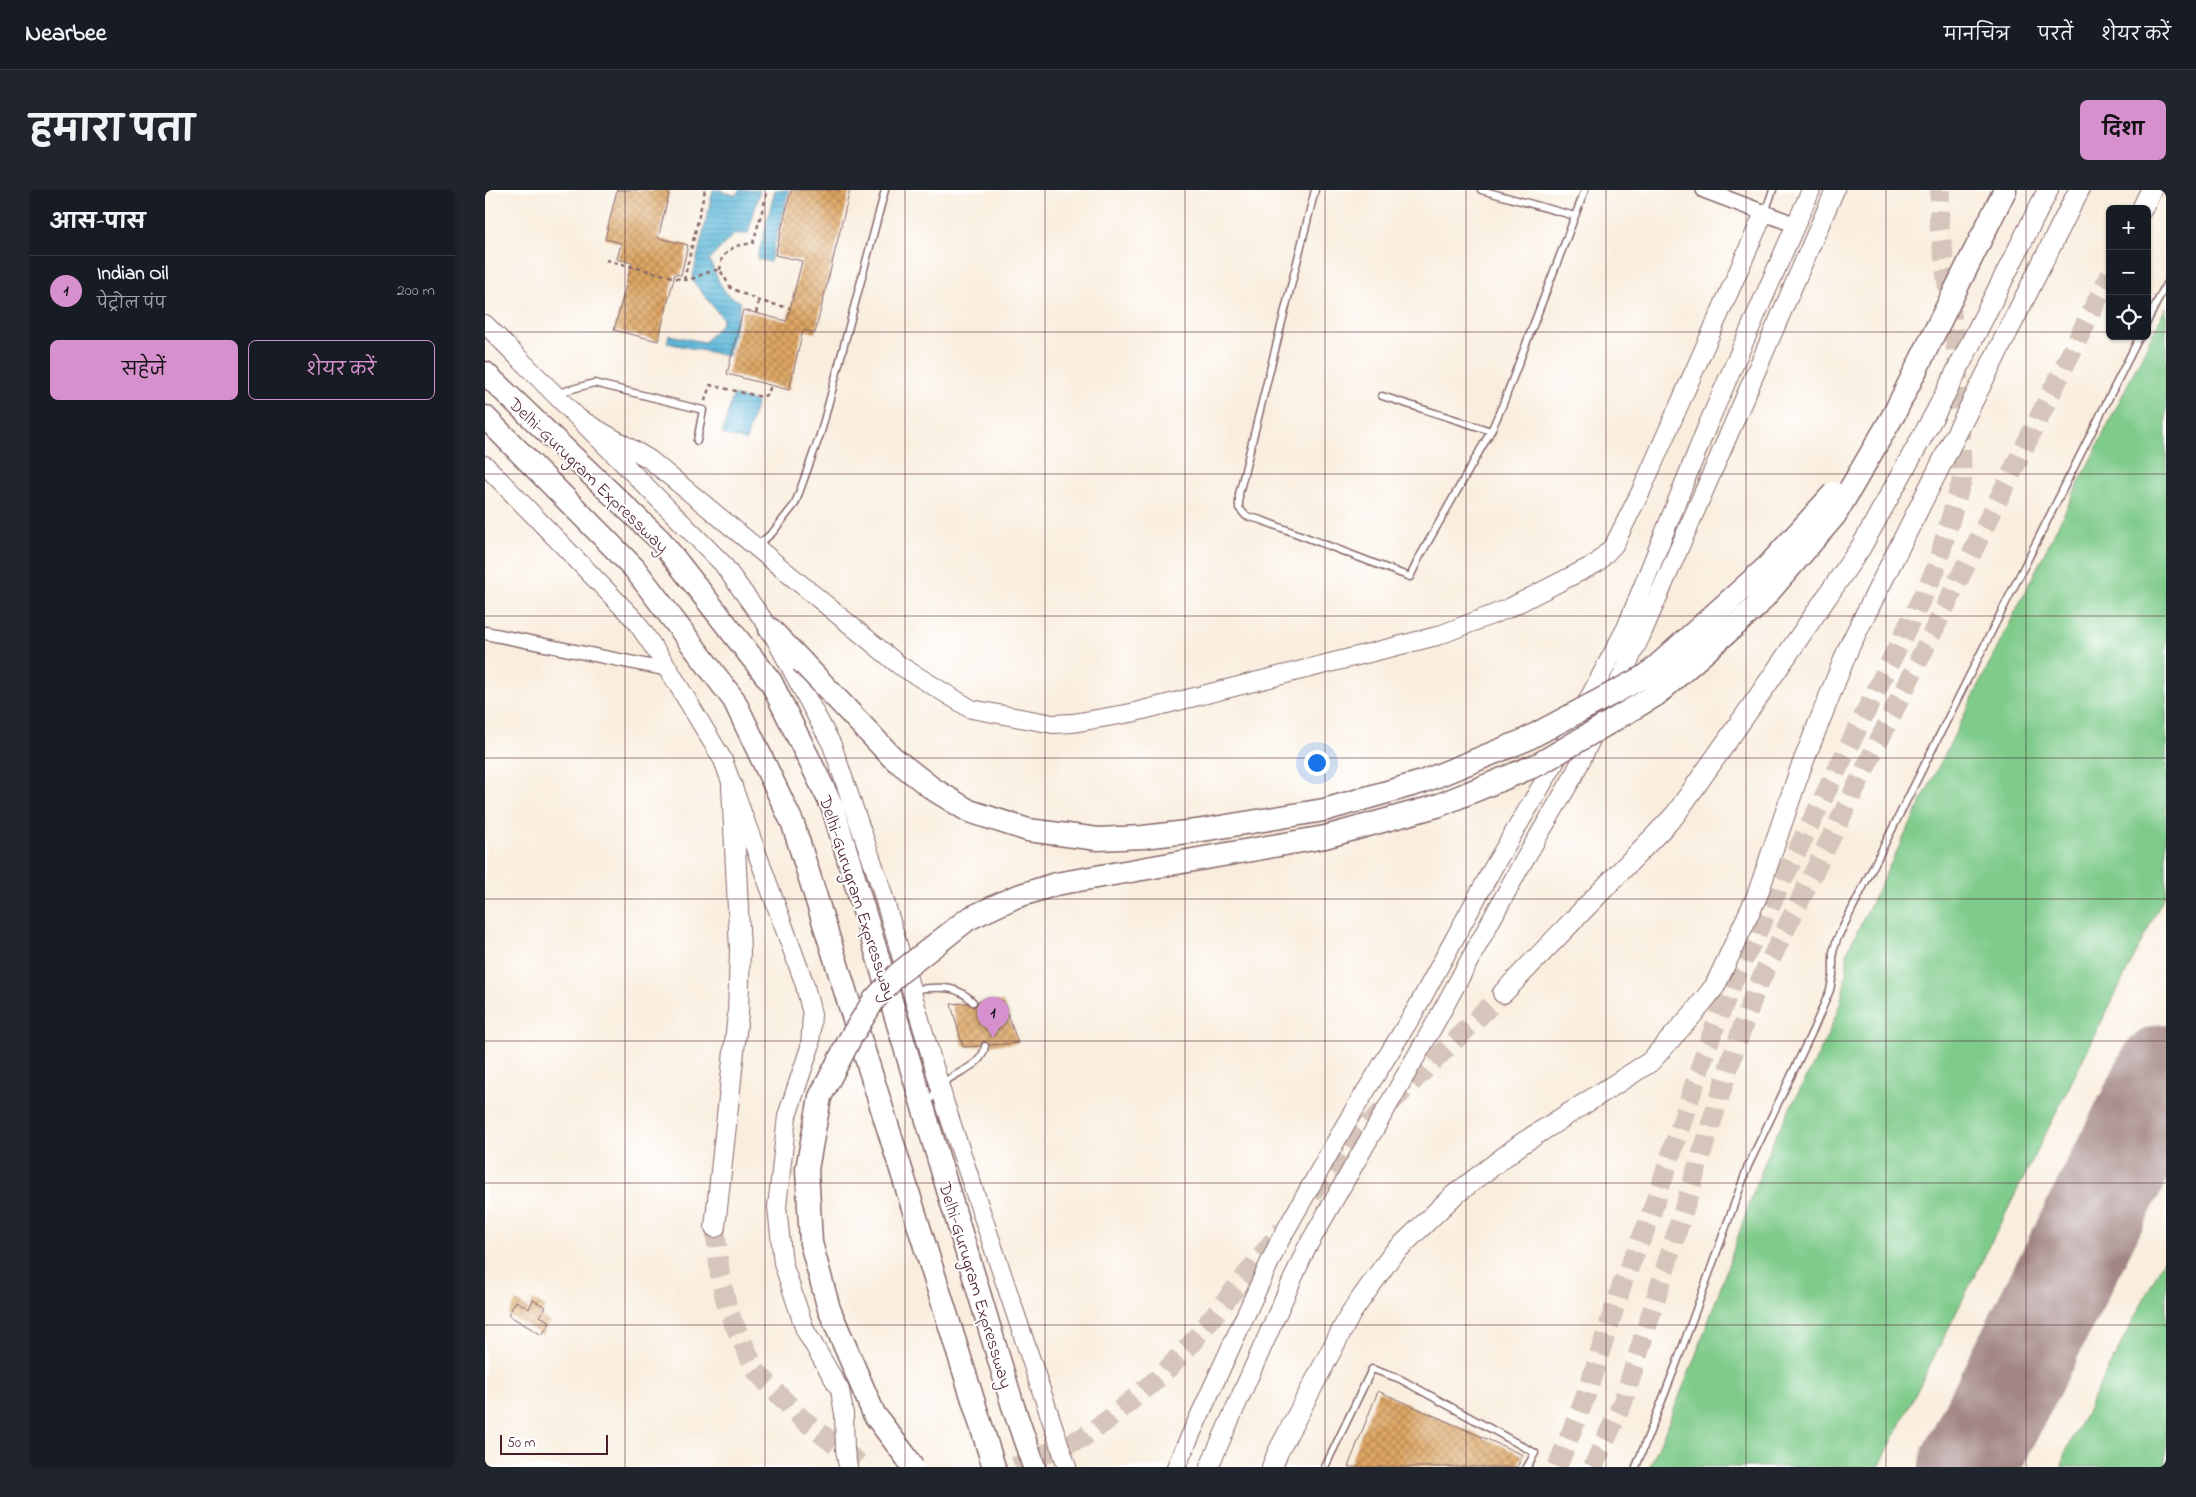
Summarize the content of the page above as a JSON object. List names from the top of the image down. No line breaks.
{"streets":{"highway":["Delhi-Gurugram Expressway"]},"scale_bar":"50 m","page":{"header":"Nearbee","nav":["मानचित्र","परतें","शेयर करें"],"title":"हमारा पता","buttons":["दिशा",["सहेजें","शेयर करें"]],"heading":"आस-पास","map_buttons":["+","−"],"list":[{"mark":"1","name":"Indian Oil","note":"पेट्रोल पंप","value":"200 m"}],"pins":"1","scale":"50 m"}}
